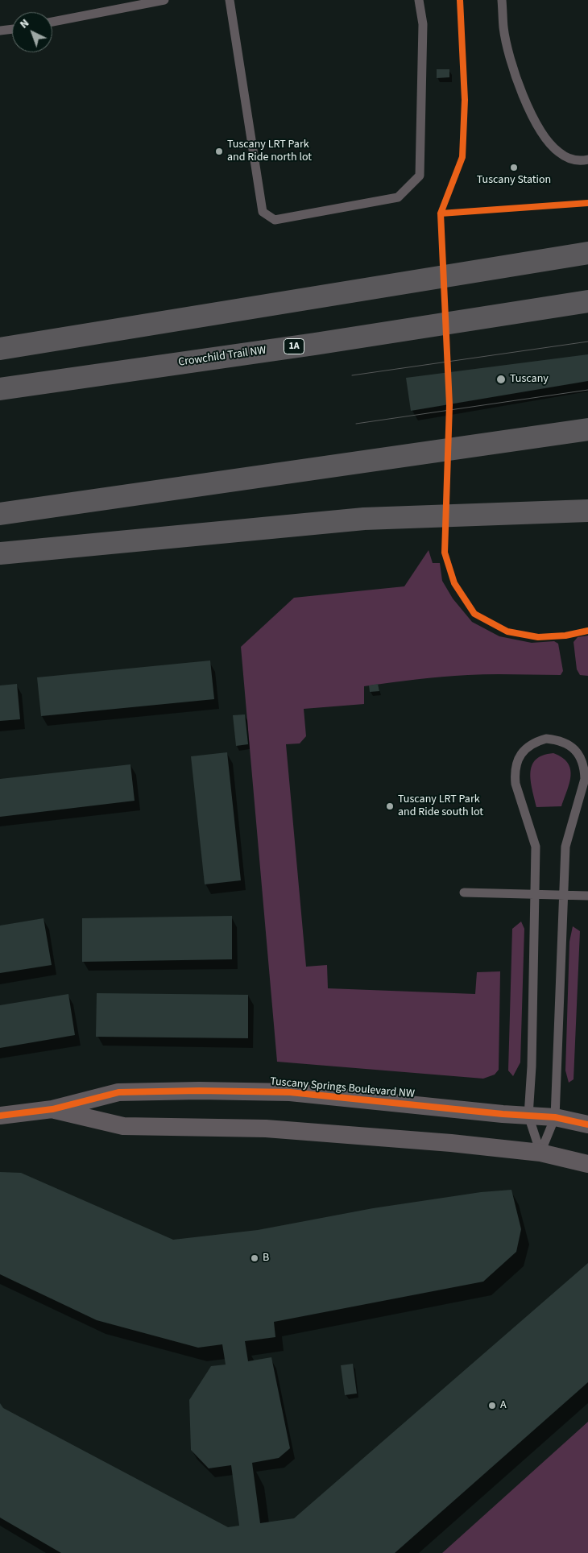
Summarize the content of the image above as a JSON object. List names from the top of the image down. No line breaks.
{"streets":{"highway":["1A","Crowchild Trail NW"],"street":["Tuscany Springs Boulevard NW"]},"places":["Tuscany LRT Park and Ride north lot","Tuscany Station","Tuscany","Tuscany LRT Park and Ride south lot","B","A"],"north":"top left"}
